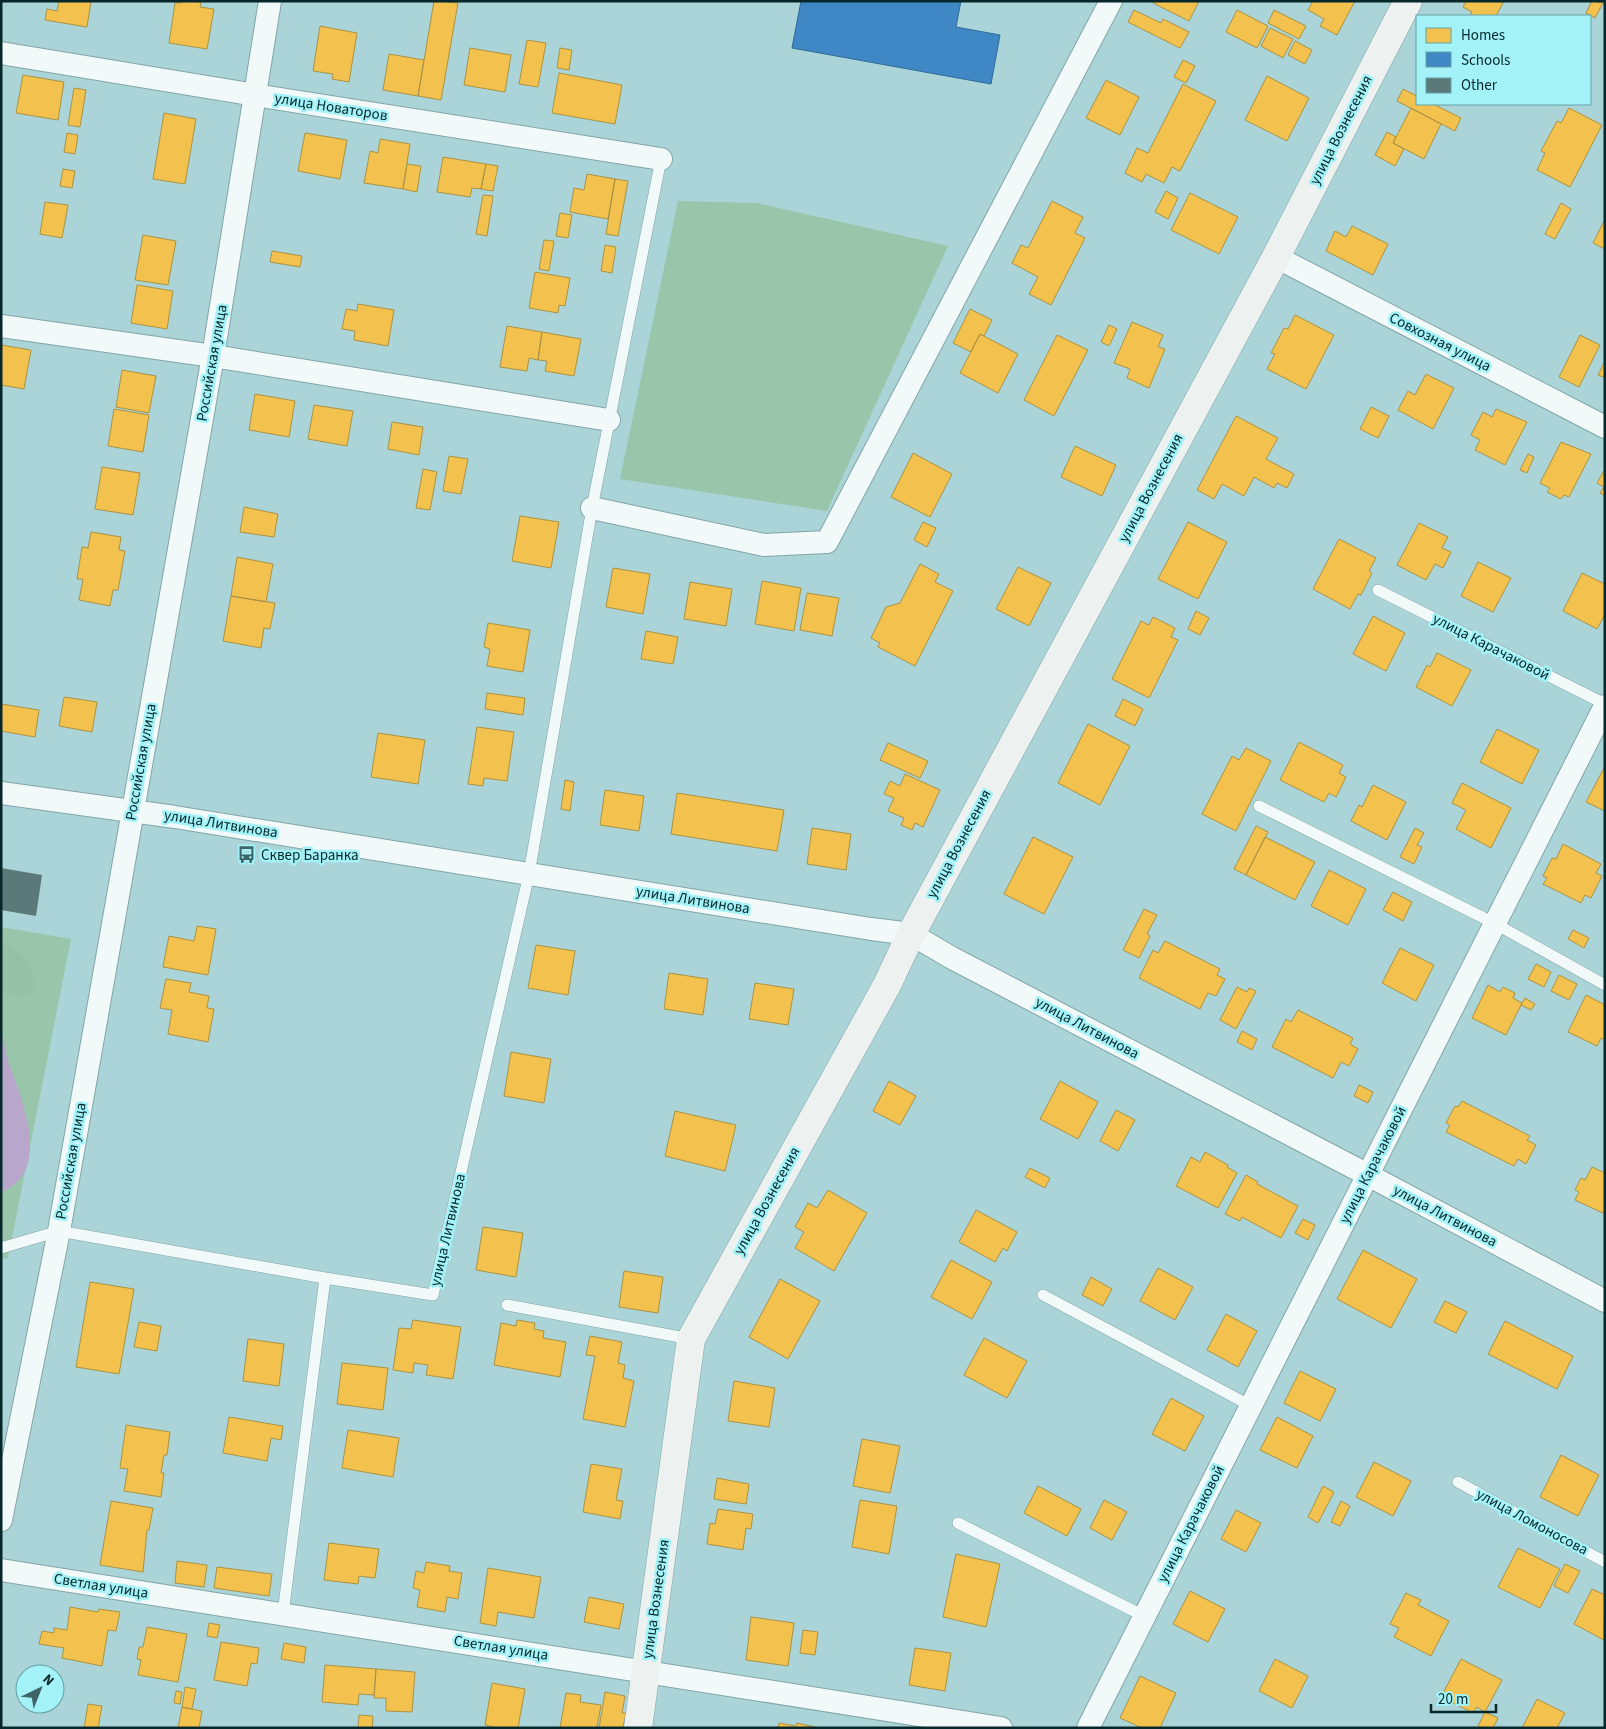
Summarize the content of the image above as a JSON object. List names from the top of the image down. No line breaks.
{"streets":{"street":["улица Новаторов","улица Вознесения","Совхозная улица","Российская улица","улица Карачаковой","улица Литвинова","Светлая улица"],"lane":["улица Ломоносова"]},"crossings":[["улица Новаторов","Российская улица"],["улица Вознесения","Совхозная улица"],["улица Вознесения","улица Литвинова"],["улица Вознесения","Светлая улица"],["Российская улица","улица Литвинова"],["улица Карачаковой","улица Литвинова"]],"places":{"bus stop":["Сквер Баранка"]},"legend":["Homes","Schools","Other"],"scale_bar":"20 m","north":"top right"}
